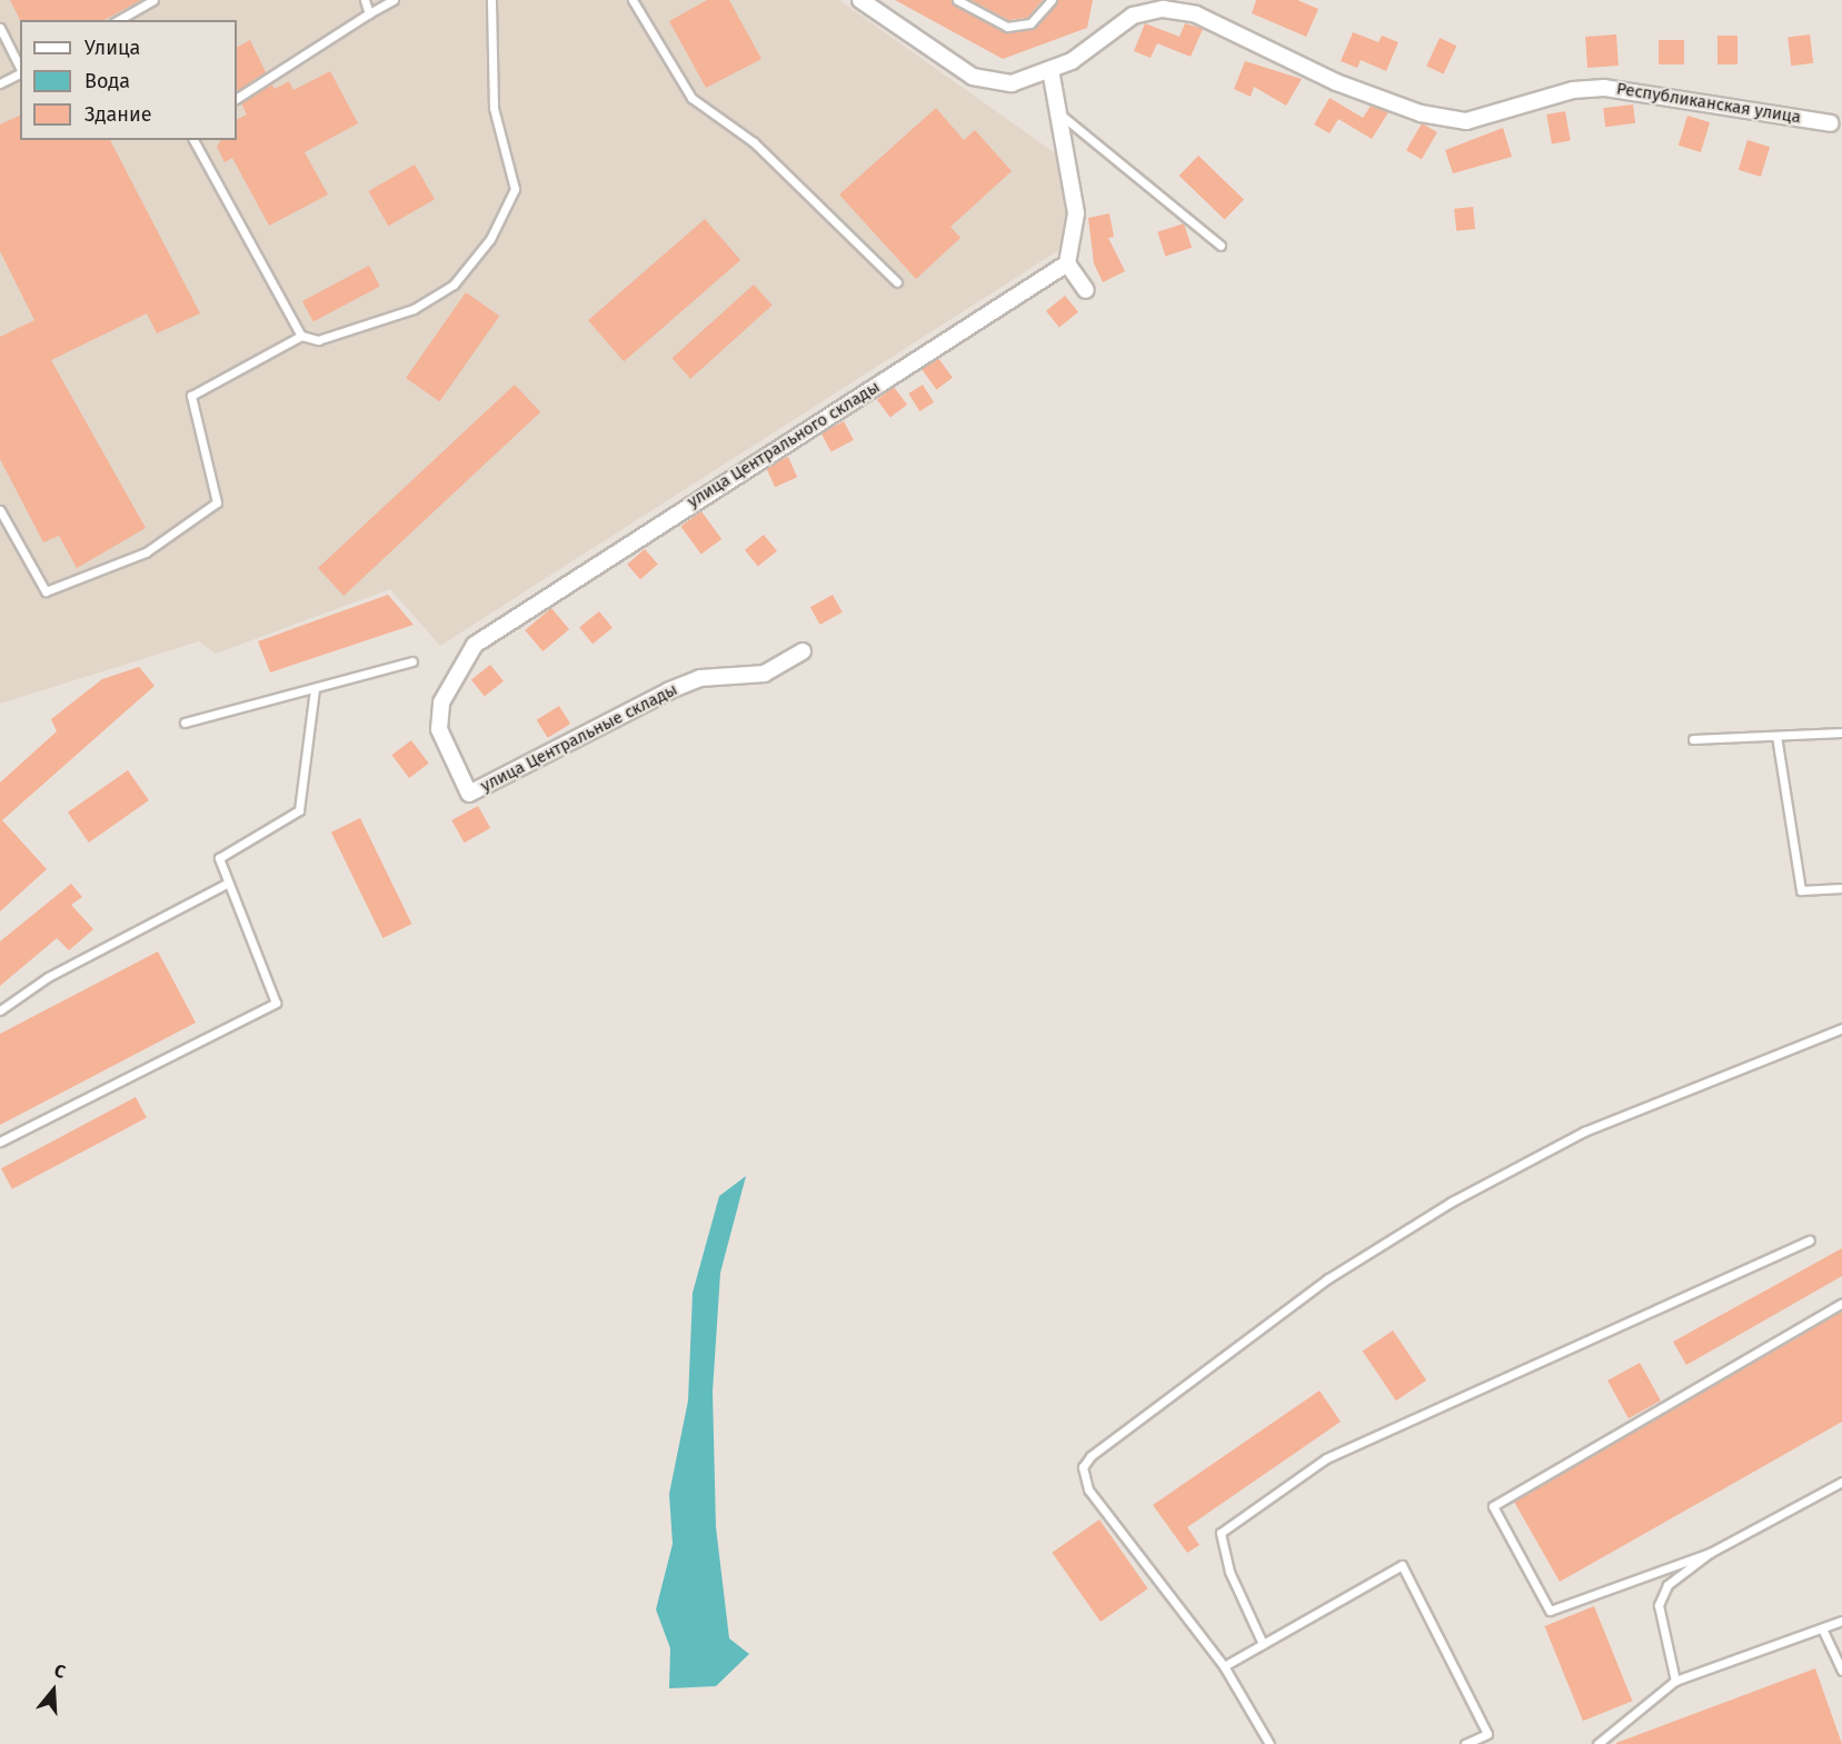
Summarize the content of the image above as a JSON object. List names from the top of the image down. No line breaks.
{"streets":{"street":["Республиканская улица","улица Центрального склады","улица Центральные склады"]},"crossings":[["улица Центрального склады","улица Центральные склады"]],"legend":["Улица","Вода","Здание"],"north":"top"}
